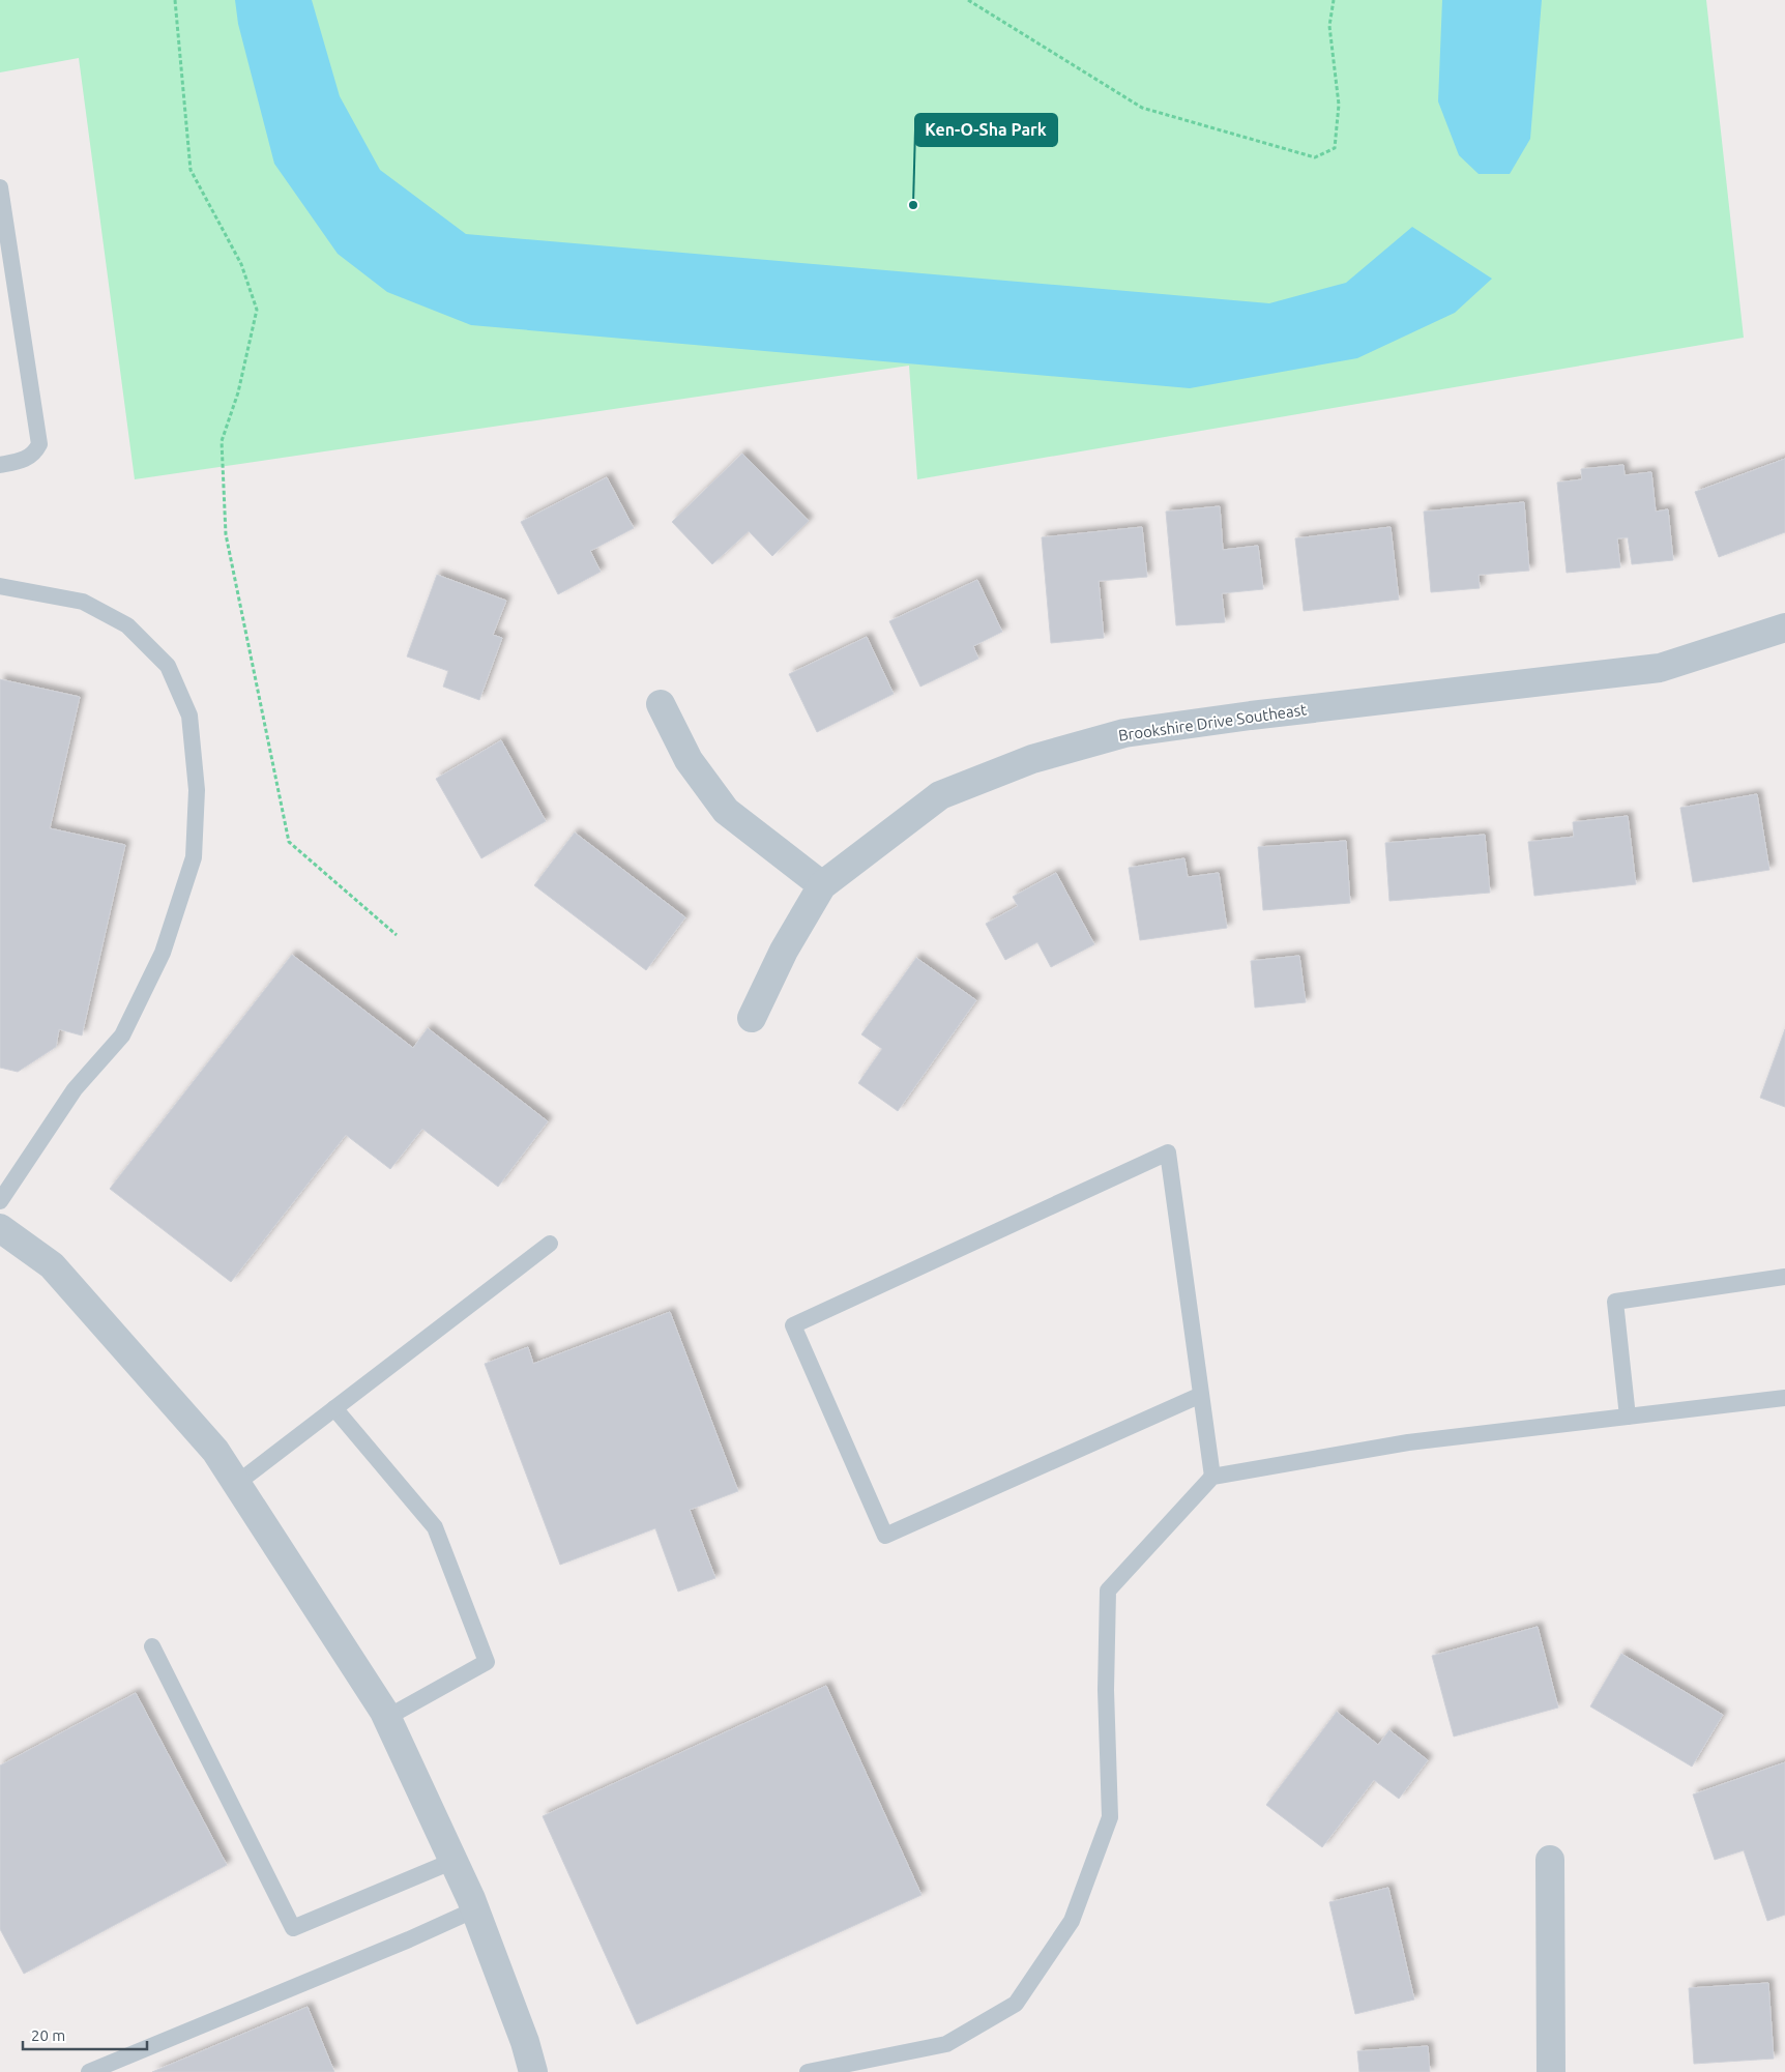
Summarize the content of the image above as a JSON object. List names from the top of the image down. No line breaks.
{"streets":{"street":["Brookshire Drive Southeast"]},"places":["Ken-O-Sha Park"],"scale_bar":"20 m"}
